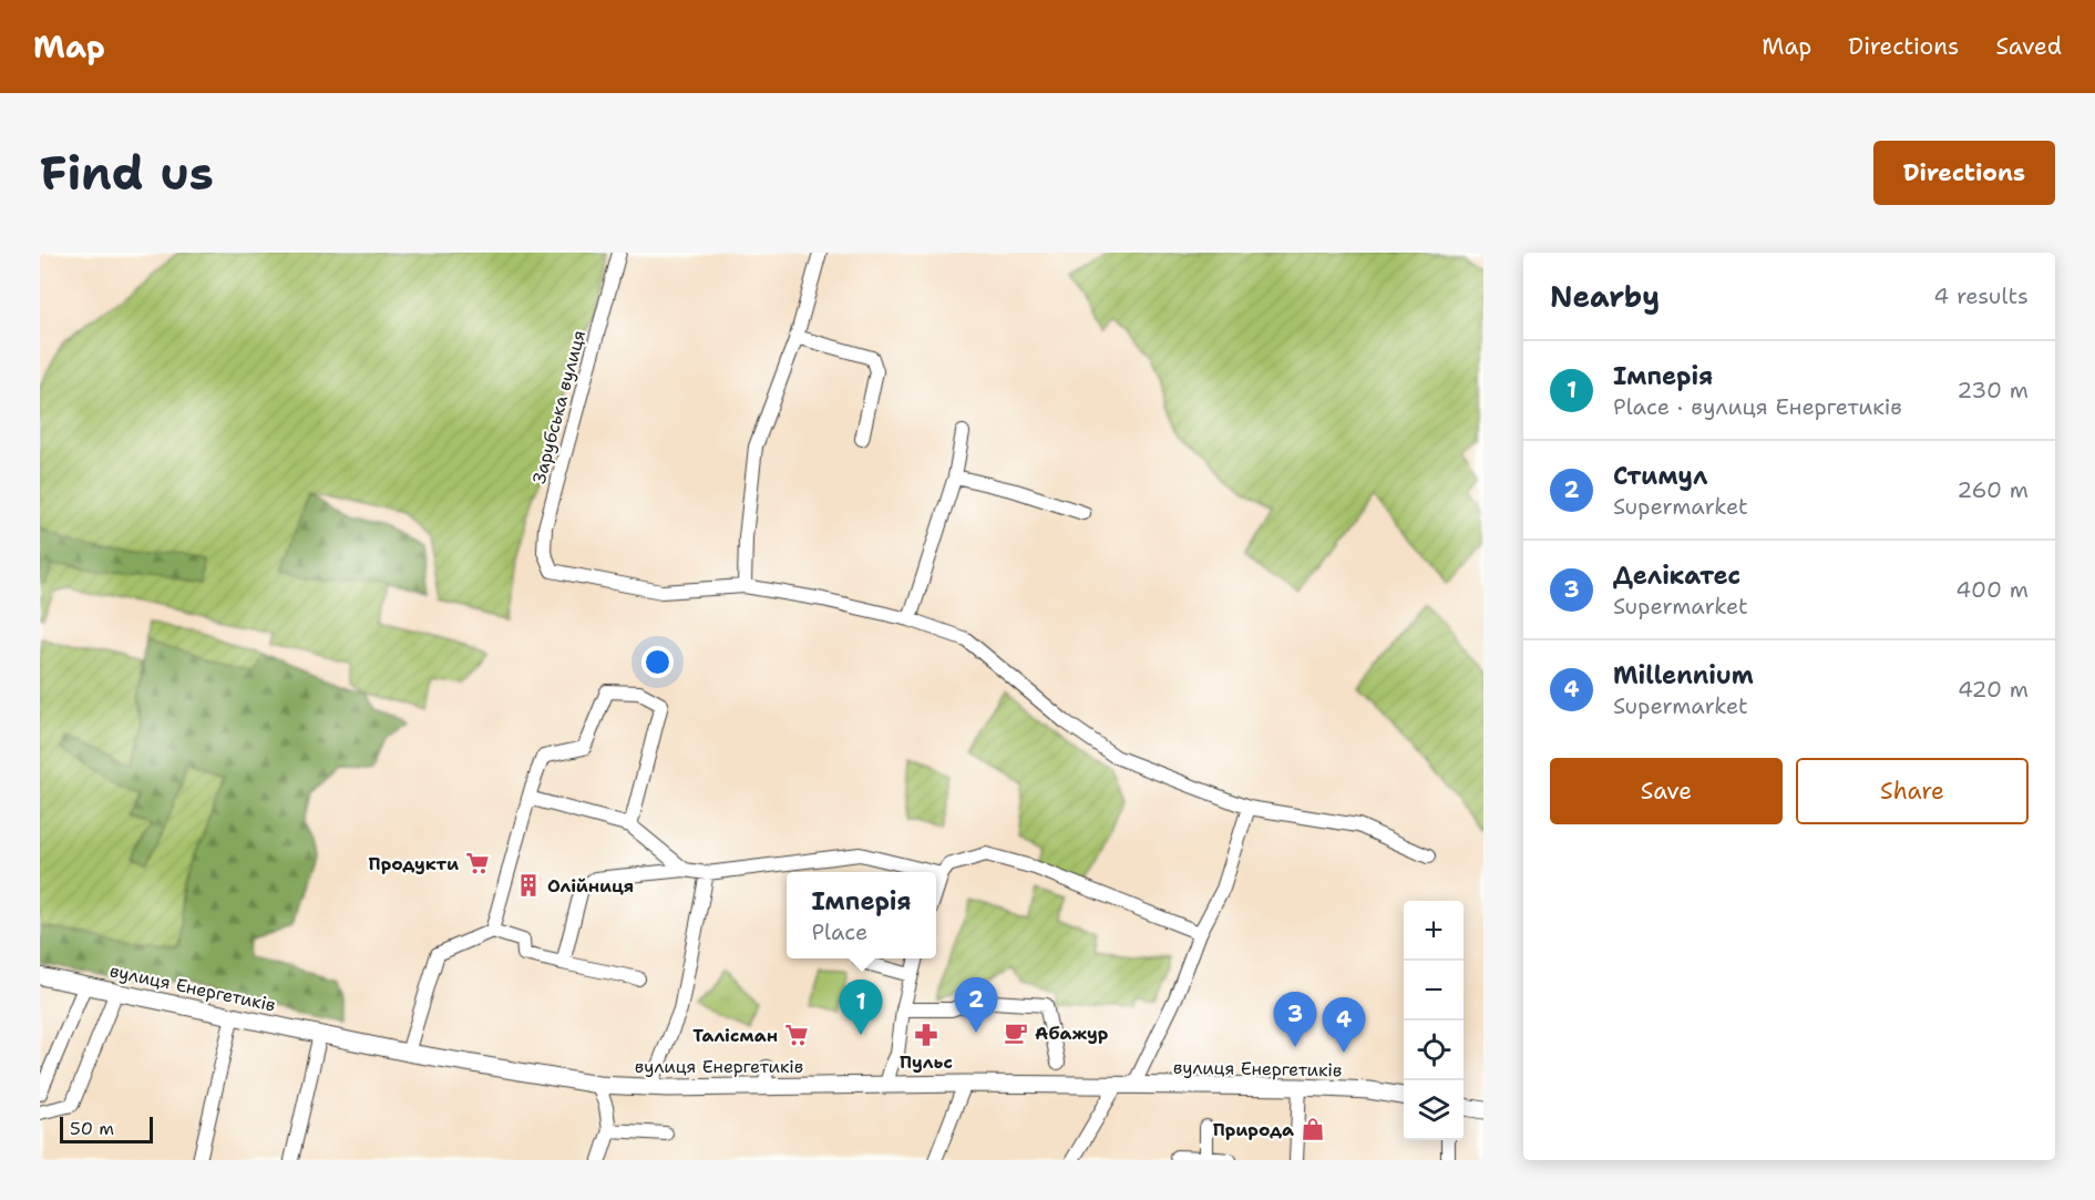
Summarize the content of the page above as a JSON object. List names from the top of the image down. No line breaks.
{"streets":{"main road":["вулиця Енергетиків"],"street":["Зарубська вулиця"]},"places":{"supermarket":["Продукти","Талісман"],"building":["Олійниця"],"cafe":["Абажур"],"pharmacy":["Пульс"],"shop":["Природа"]},"scale_bar":"50 m","page":{"header":"Map","nav":["Map","Directions","Saved"],"buttons":["Directions",["Save","Share"]],"title":"Find us","heading":["Nearby","4 results"],"list":[{"mark":"1","name":"Імперія","note":"Place · вулиця Енергетиків","value":"230 m"},{"mark":"2","name":"Стимул","note":"Supermarket","value":"260 m"},{"mark":"3","name":"Делікатес","note":"Supermarket","value":"400 m"},{"mark":"4","name":"Millennium","note":"Supermarket","value":"420 m"}],"popup":["Імперія","Place"],"map_buttons":["+","−"],"pins":["2","1","3","4"],"scale":"50 m"}}
